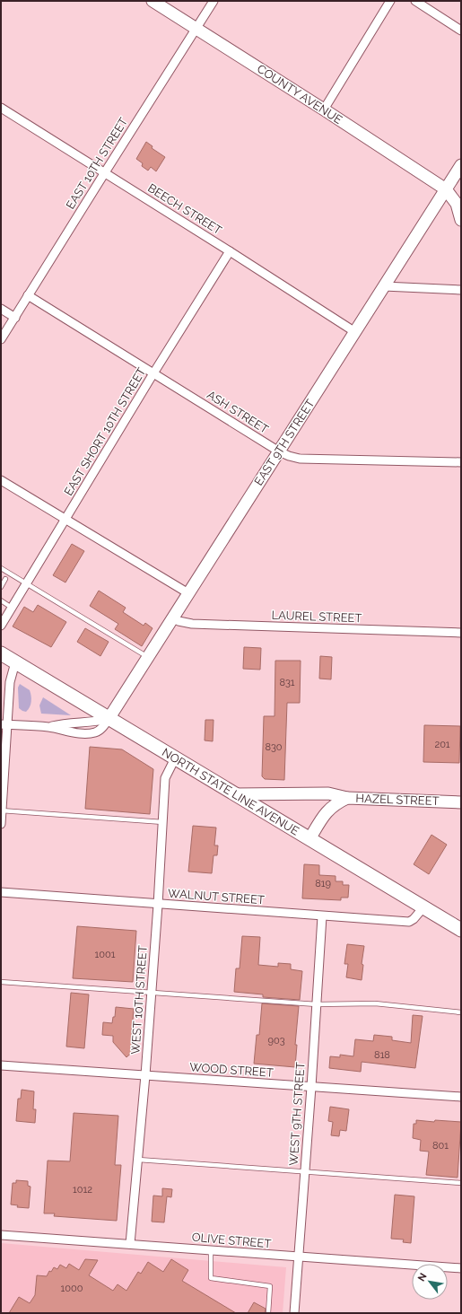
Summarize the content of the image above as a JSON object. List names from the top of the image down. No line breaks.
{"streets":{"main road":["NORTH STATE LINE AVENUE"],"street":["COUNTY AVENUE","EAST 10TH STREET","BEECH STREET","ASH STREET","EAST SHORT 10TH STREET","EAST 9TH STREET","LAUREL STREET","HAZEL STREET","WALNUT STREET","WEST 10TH STREET","WOOD STREET","WEST 9TH STREET","OLIVE STREET"]},"crossings":[["COUNTY AVENUE","EAST 10TH STREET"],["COUNTY AVENUE","EAST 9TH STREET"],["EAST 10TH STREET","BEECH STREET"],["EAST 10TH STREET","ASH STREET"],["BEECH STREET","EAST SHORT 10TH STREET"],["BEECH STREET","EAST 9TH STREET"],["ASH STREET","EAST SHORT 10TH STREET"],["ASH STREET","EAST 9TH STREET"],["EAST 9TH STREET","LAUREL STREET"],["EAST 9TH STREET","NORTH STATE LINE AVENUE"],["NORTH STATE LINE AVENUE","HAZEL STREET"],["NORTH STATE LINE AVENUE","WALNUT STREET"],["NORTH STATE LINE AVENUE","WEST 10TH STREET"],["WALNUT STREET","WEST 10TH STREET"],["WALNUT STREET","WEST 9TH STREET"],["WEST 10TH STREET","WOOD STREET"],["WEST 10TH STREET","OLIVE STREET"],["WOOD STREET","WEST 9TH STREET"],["WEST 9TH STREET","OLIVE STREET"]],"house_numbers":["831","201","830","819","1001","903","818","801","1012","1000"],"north":"top left"}
